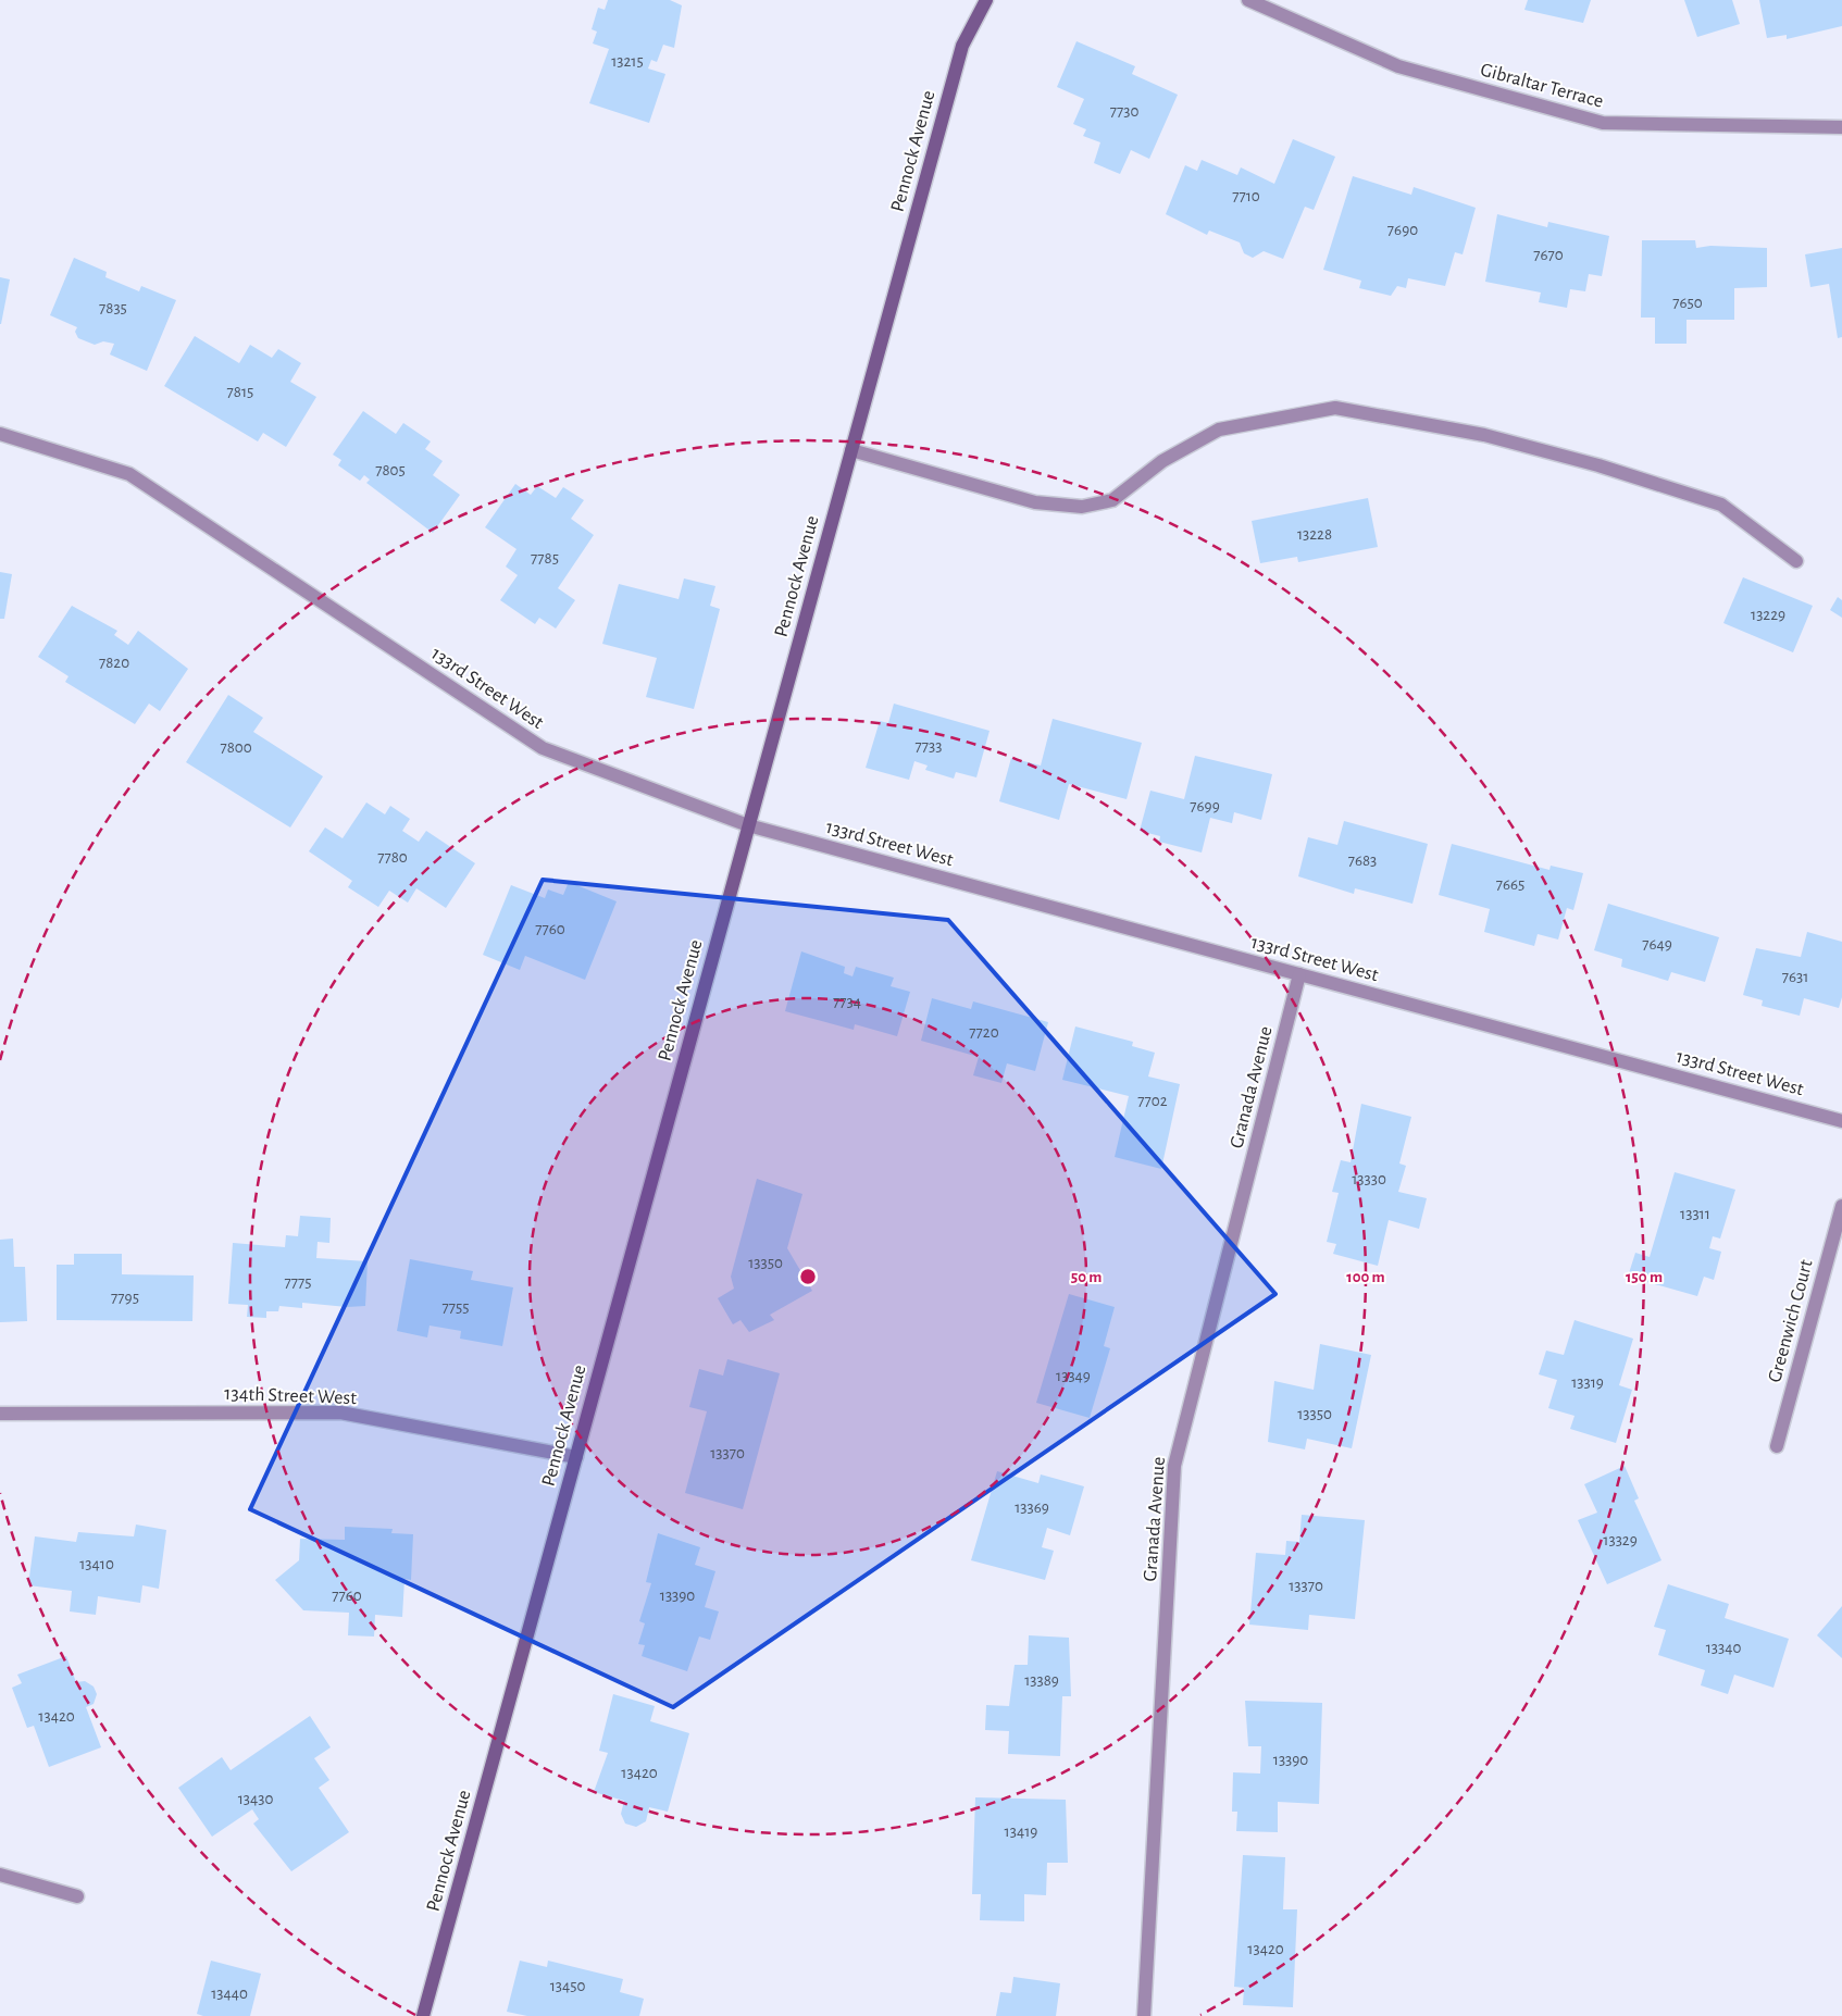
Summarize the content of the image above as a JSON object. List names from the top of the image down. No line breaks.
{"streets":{"street":["Gibraltar Terrace","Pennock Avenue","133rd Street West","Granada Avenue","Greenwich Court","134th Street West"]},"crossings":[["Pennock Avenue","133rd Street West"],["Pennock Avenue","134th Street West"],["133rd Street West","Granada Avenue"]],"house_numbers":["13215","7730","7710","7690","7670","7650","7835","7815","7805","13228","7785","13229","7820","7733","7800","7699","7780","7683","7665","7760","7649","7631","7734","7720","7702","13330","13311","13350","7775","7795","7755","13349","13319","13350","13370","13369","13329","13410","13370","7760","13390","13340","13389","13420","13390","13420","13430","13419","13420","13450","13440"],"rings":["50 m","100 m","150 m"]}
